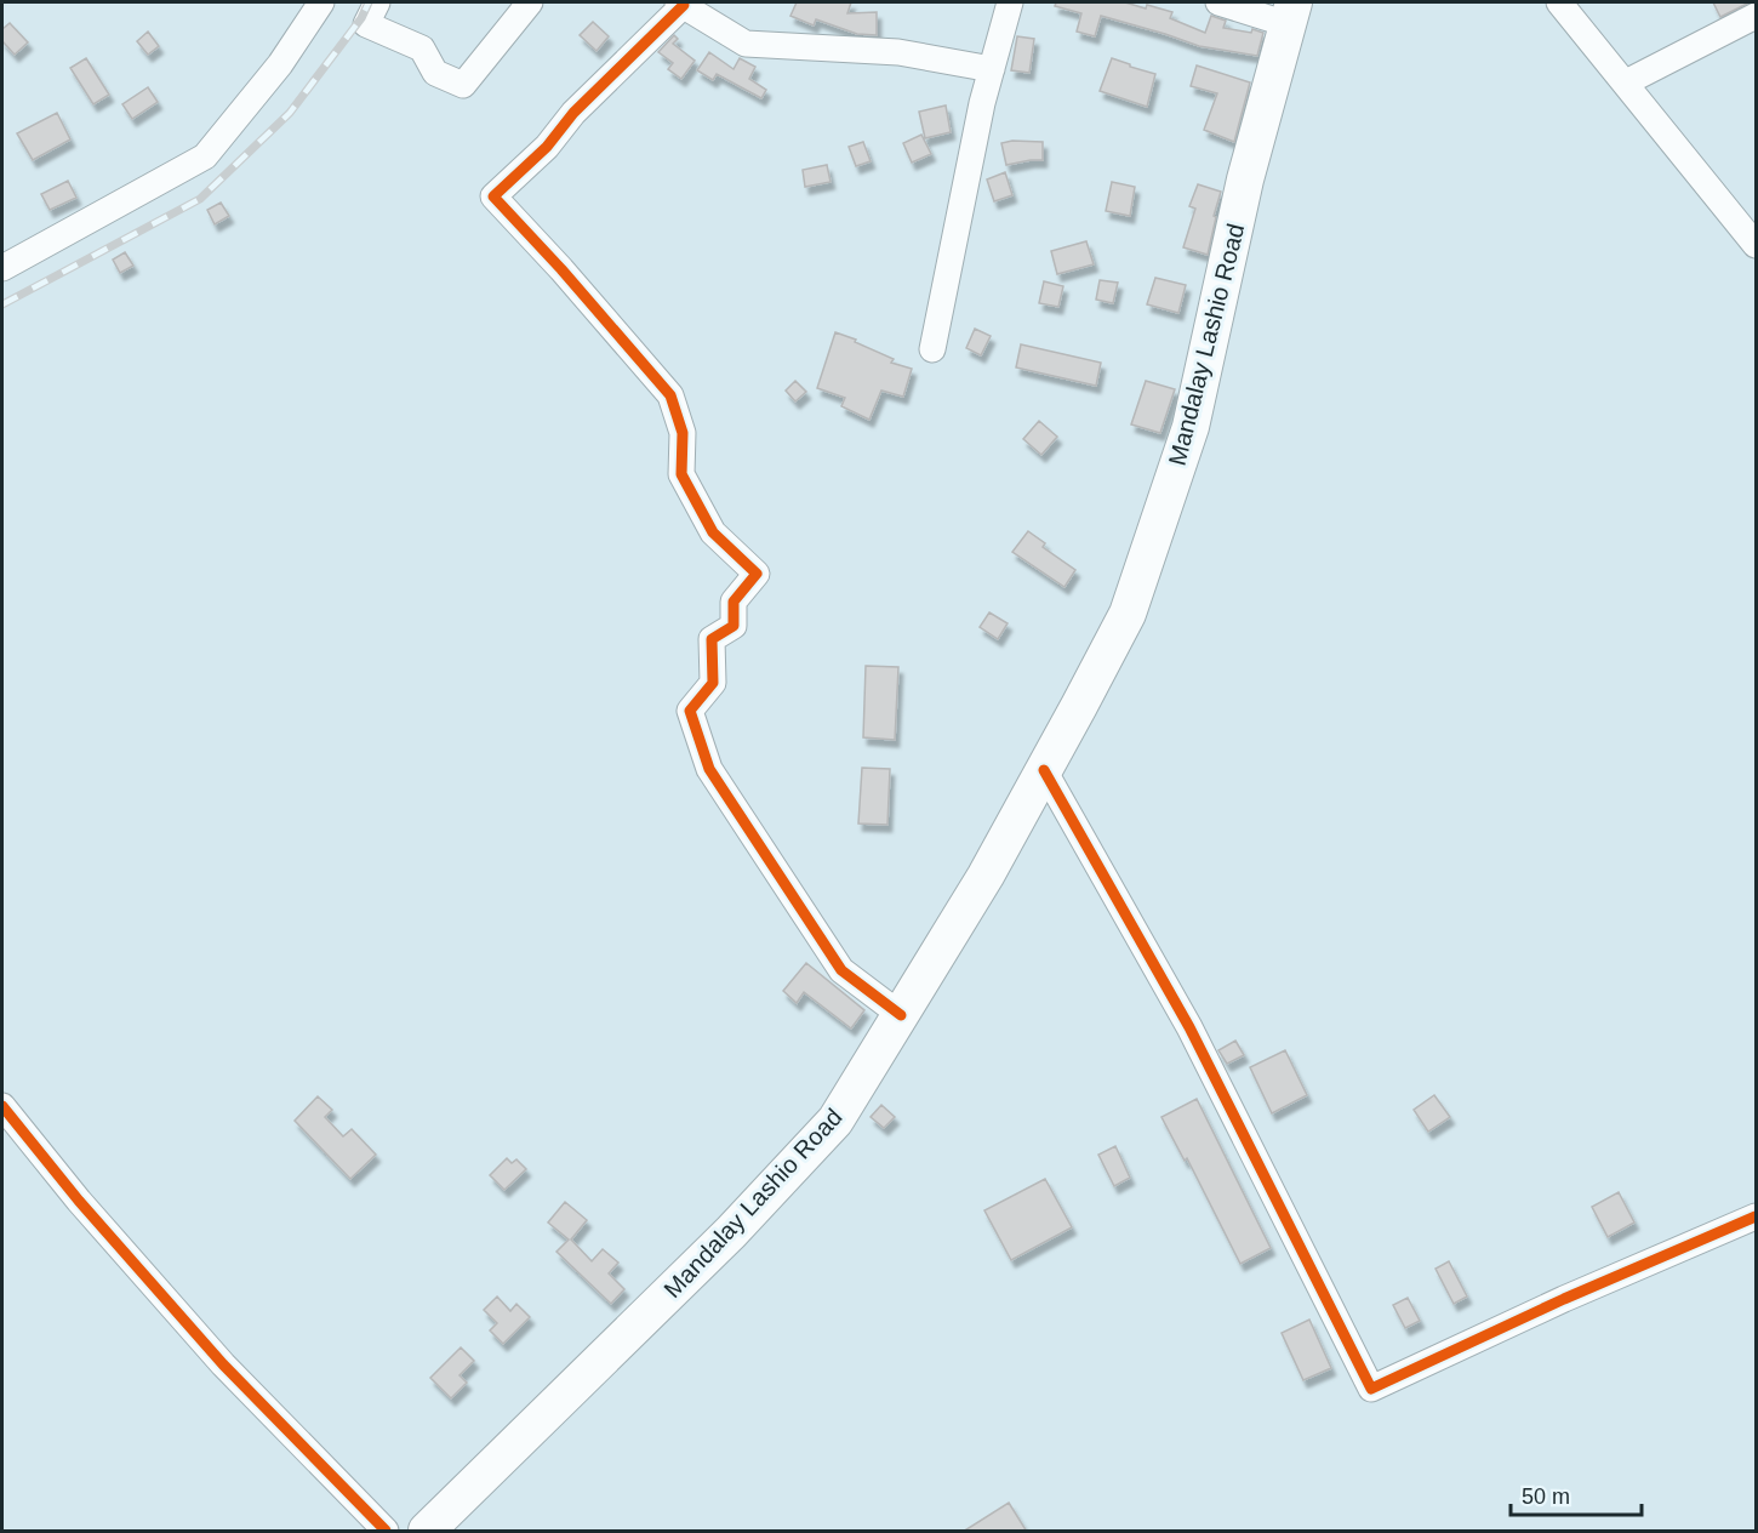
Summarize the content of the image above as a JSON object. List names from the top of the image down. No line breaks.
{"streets":{"highway":["Mandalay Lashio Road"]},"scale_bar":"50 m"}
